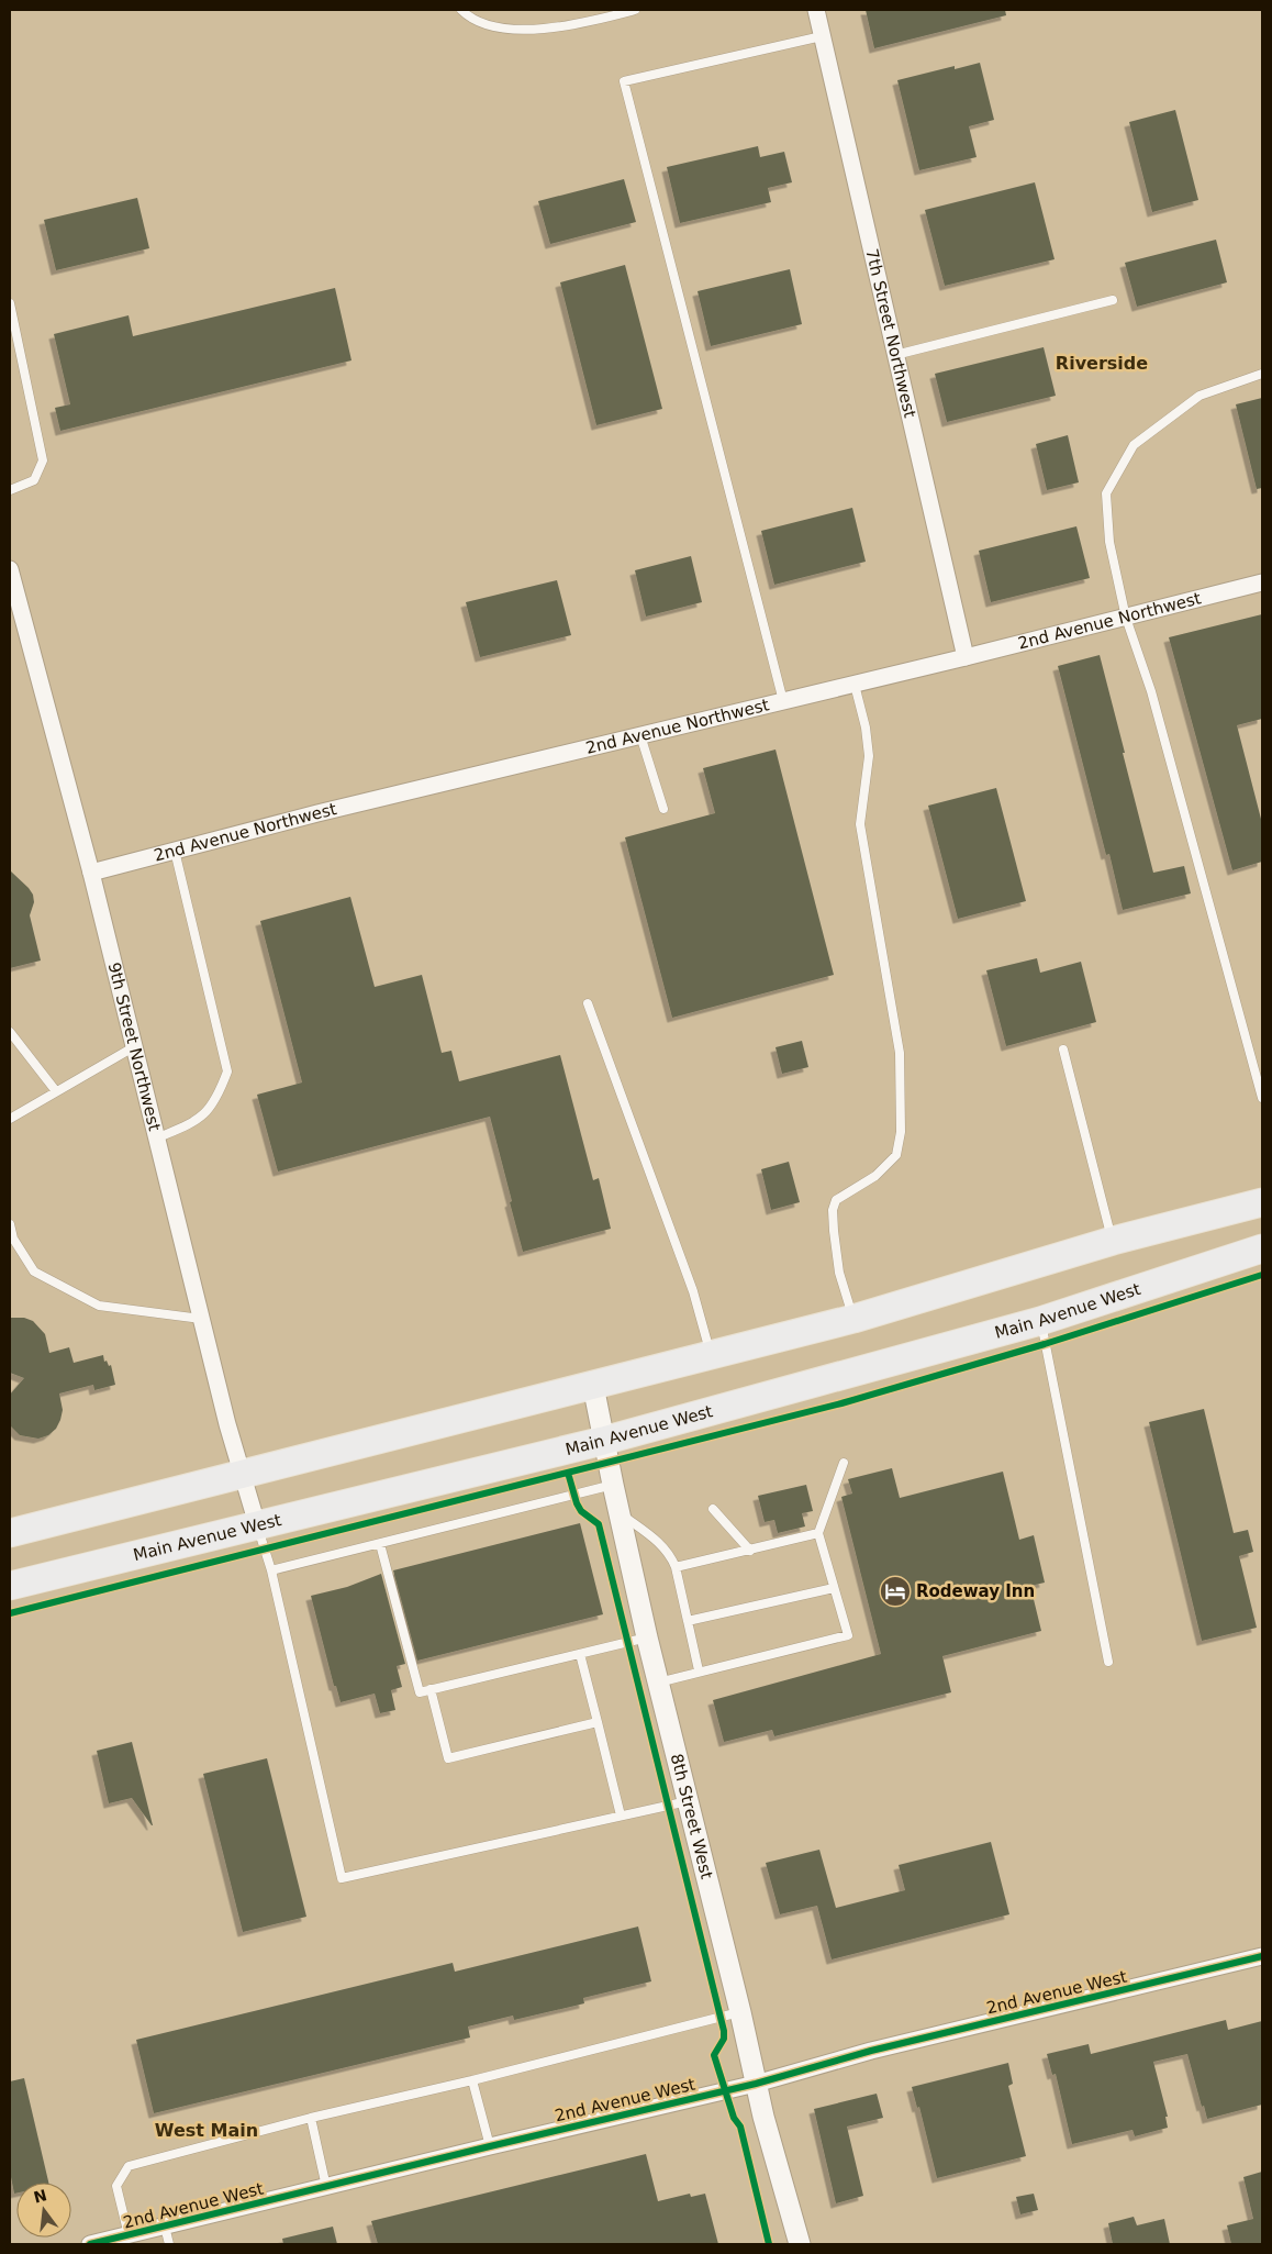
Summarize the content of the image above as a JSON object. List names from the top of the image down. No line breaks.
{"streets":{"main road":["Main Avenue West"],"street":["7th Street Northwest","2nd Avenue Northwest","9th Street Northwest","8th Street West","2nd Avenue West"]},"crossings":[["7th Street Northwest","2nd Avenue Northwest"],["2nd Avenue Northwest","9th Street Northwest"],["9th Street Northwest","Main Avenue West"],["Main Avenue West","8th Street West"],["8th Street West","2nd Avenue West"]],"districts":["Riverside","West Main"],"places":{"hotel":["Rodeway Inn"]},"north":"top"}
